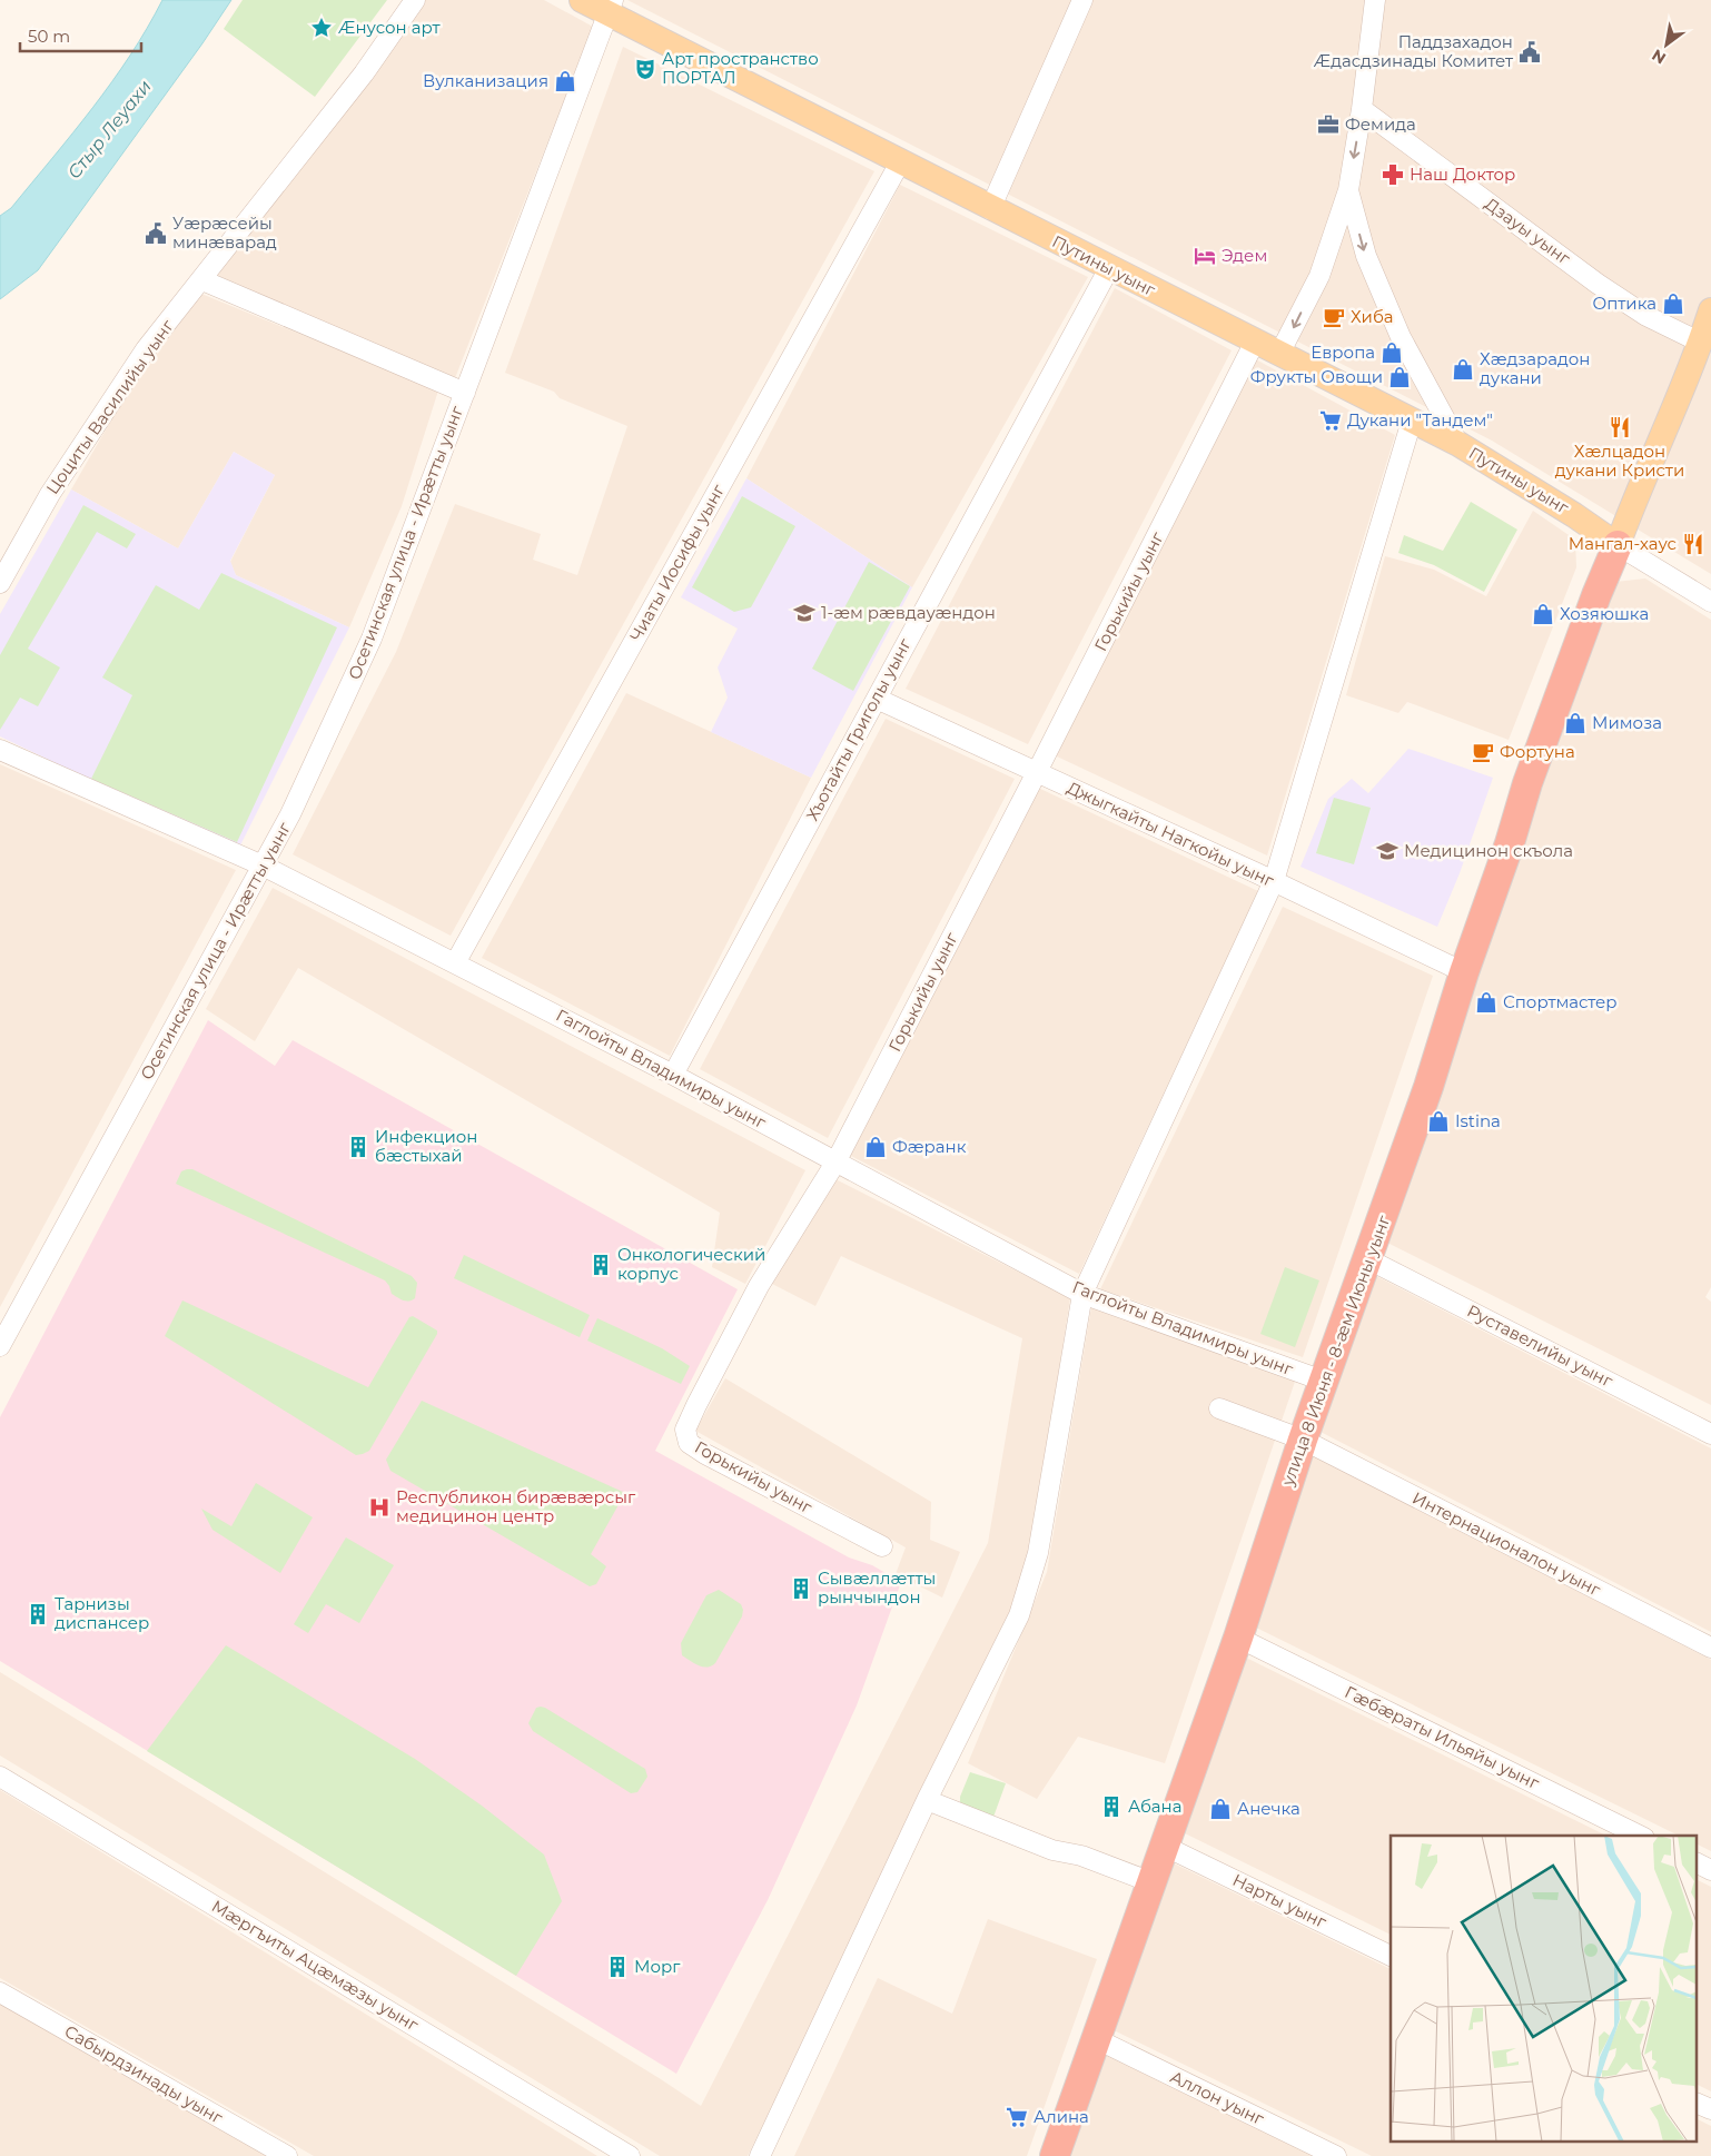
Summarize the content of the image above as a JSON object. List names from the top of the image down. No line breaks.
{"streets":{"highway":["улица 8 Июня - 8-ӕм Июны уынг"],"main road":["Путины уынг"],"street":["Дзауы уынг","Цоциты Василийы уынг","Осетинская улица - Ирæтты уынг","Чиаты Иосифы уынг","Горькийы уынг","Хъотайты Григолы уынг","Джыгкайты Нагкойы уынг","Гаглойты Владимиры уынг","Руставелийы уынг","Интернационалон уынг","Гæбæраты Ильяйы уынг","Нарты уынг","Мӕргъиты Ацӕмӕзы уынг","Сабырдзинады уынг","Аллон уынг"]},"crossings":[["Путины уынг","Осетинская улица - Ирæтты уынг"],["Путины уынг","Чиаты Иосифы уынг"],["Путины уынг","Горькийы уынг"],["Путины уынг","Хъотайты Григолы уынг"],["Путины уынг","улица 8 Июня - 8-ӕм Июны уынг"],["Осетинская улица - Ирæтты уынг","Гаглойты Владимиры уынг"],["Чиаты Иосифы уынг","Гаглойты Владимиры уынг"],["Горькийы уынг","Джыгкайты Нагкойы уынг"],["Горькийы уынг","Гаглойты Владимиры уынг"],["Хъотайты Григолы уынг","Джыгкайты Нагкойы уынг"],["Хъотайты Григолы уынг","Гаглойты Владимиры уынг"],["Джыгкайты Нагкойы уынг","улица 8 Июня - 8-ӕм Июны уынг"],["Гаглойты Владимиры уынг","улица 8 Июня - 8-ӕм Июны уынг"],["Руставелийы уынг","улица 8 Июня - 8-ӕм Июны уынг"],["улица 8 Июня - 8-ӕм Июны уынг","Интернационалон уынг"],["улица 8 Июня - 8-ӕм Июны уынг","Гæбæраты Ильяйы уынг"],["улица 8 Июня - 8-ӕм Июны уынг","Нарты уынг"],["улица 8 Июня - 8-ӕм Июны уынг","Аллон уынг"]],"water":["Стыр Леуахи"],"places":{"place":["Æнусон арт"],"public building":["Паддзахадон Æдасдзинады Комитет","Уæрæсейы минæварад"],"theatre":["Арт пространство ПОРТАЛ"],"shop":["Вулканизация","Оптика","Европа","Хæдзарадон дукани","Фрукты Овощи","Хозяюшка","Мимоза","Спортмастер","Istina","Фæранк","Анечка"],"office":["Фемида"],"pharmacy":["Наш Доктор"],"hotel":["Эдем"],"cafe":["Хиба","Фортуна"],"supermarket":["Дукани \"Тандем\"","Алина"],"restaurant":["Хæлцадон дукани Кристи","Мангал-хаус"],"school or university":["1-æм рӕвдауӕндон","Медицинон скъола"],"building":["Инфекцион бæстыхай","Онкологический корпус","Сывæллæтты рынчындон","Тарнизы диспансер","Абана","Морг"],"hospital":["Республикон бирæвæрсыг медицинон центр"]},"scale_bar":"50 m","north":"bottom left"}
